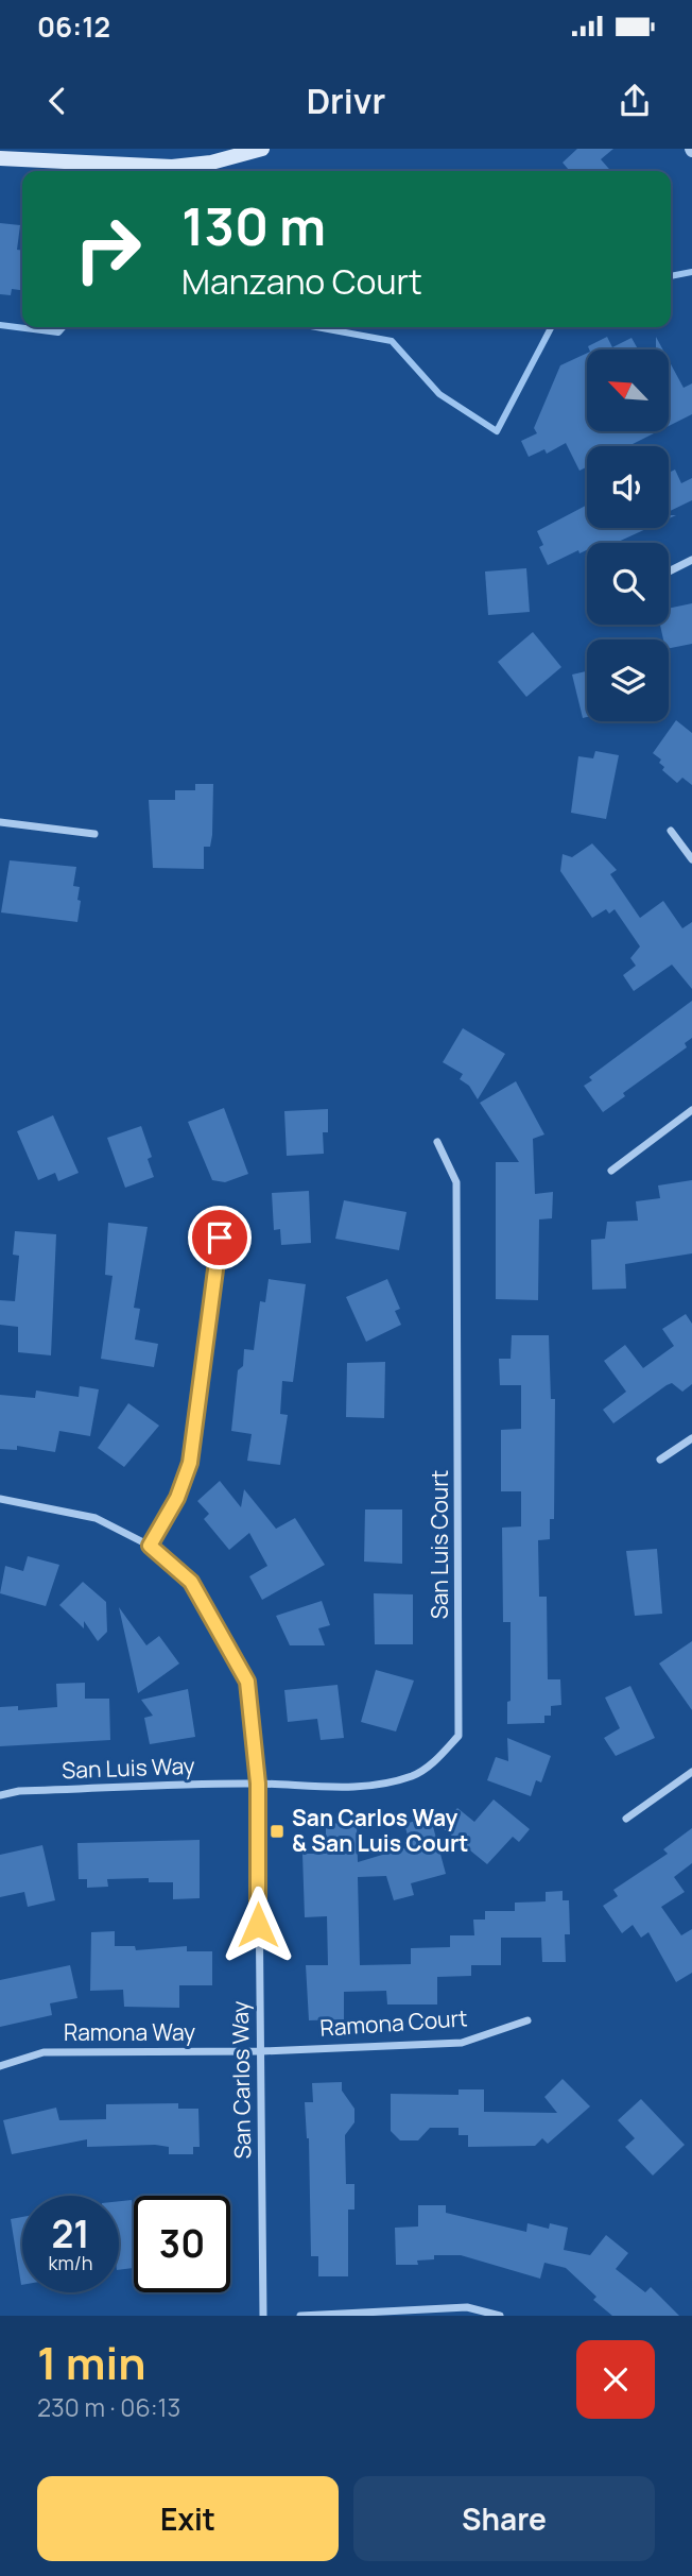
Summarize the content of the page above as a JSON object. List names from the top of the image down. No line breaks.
{"streets":{"street":["San Luis Court","San Luis Way","Ramona Court","Ramona Way","San Carlos Way"]},"crossings":[["San Luis Court","San Luis Way"],["San Luis Court","San Carlos Way"],["San Luis Way","San Carlos Way"],["Ramona Court","Ramona Way"],["Ramona Court","San Carlos Way"],["Ramona Way","San Carlos Way"]],"places":{"transit":["San Carlos Way & San Luis Court"]},"north":"top left","page":{"status":"06:12","header":"Drivr","turn":["130 m","Manzano Court"],"speed":"21 km/h","limit":"30","heading":["1 min","230 m · 06:13"],"buttons":["Exit","Share"]}}
